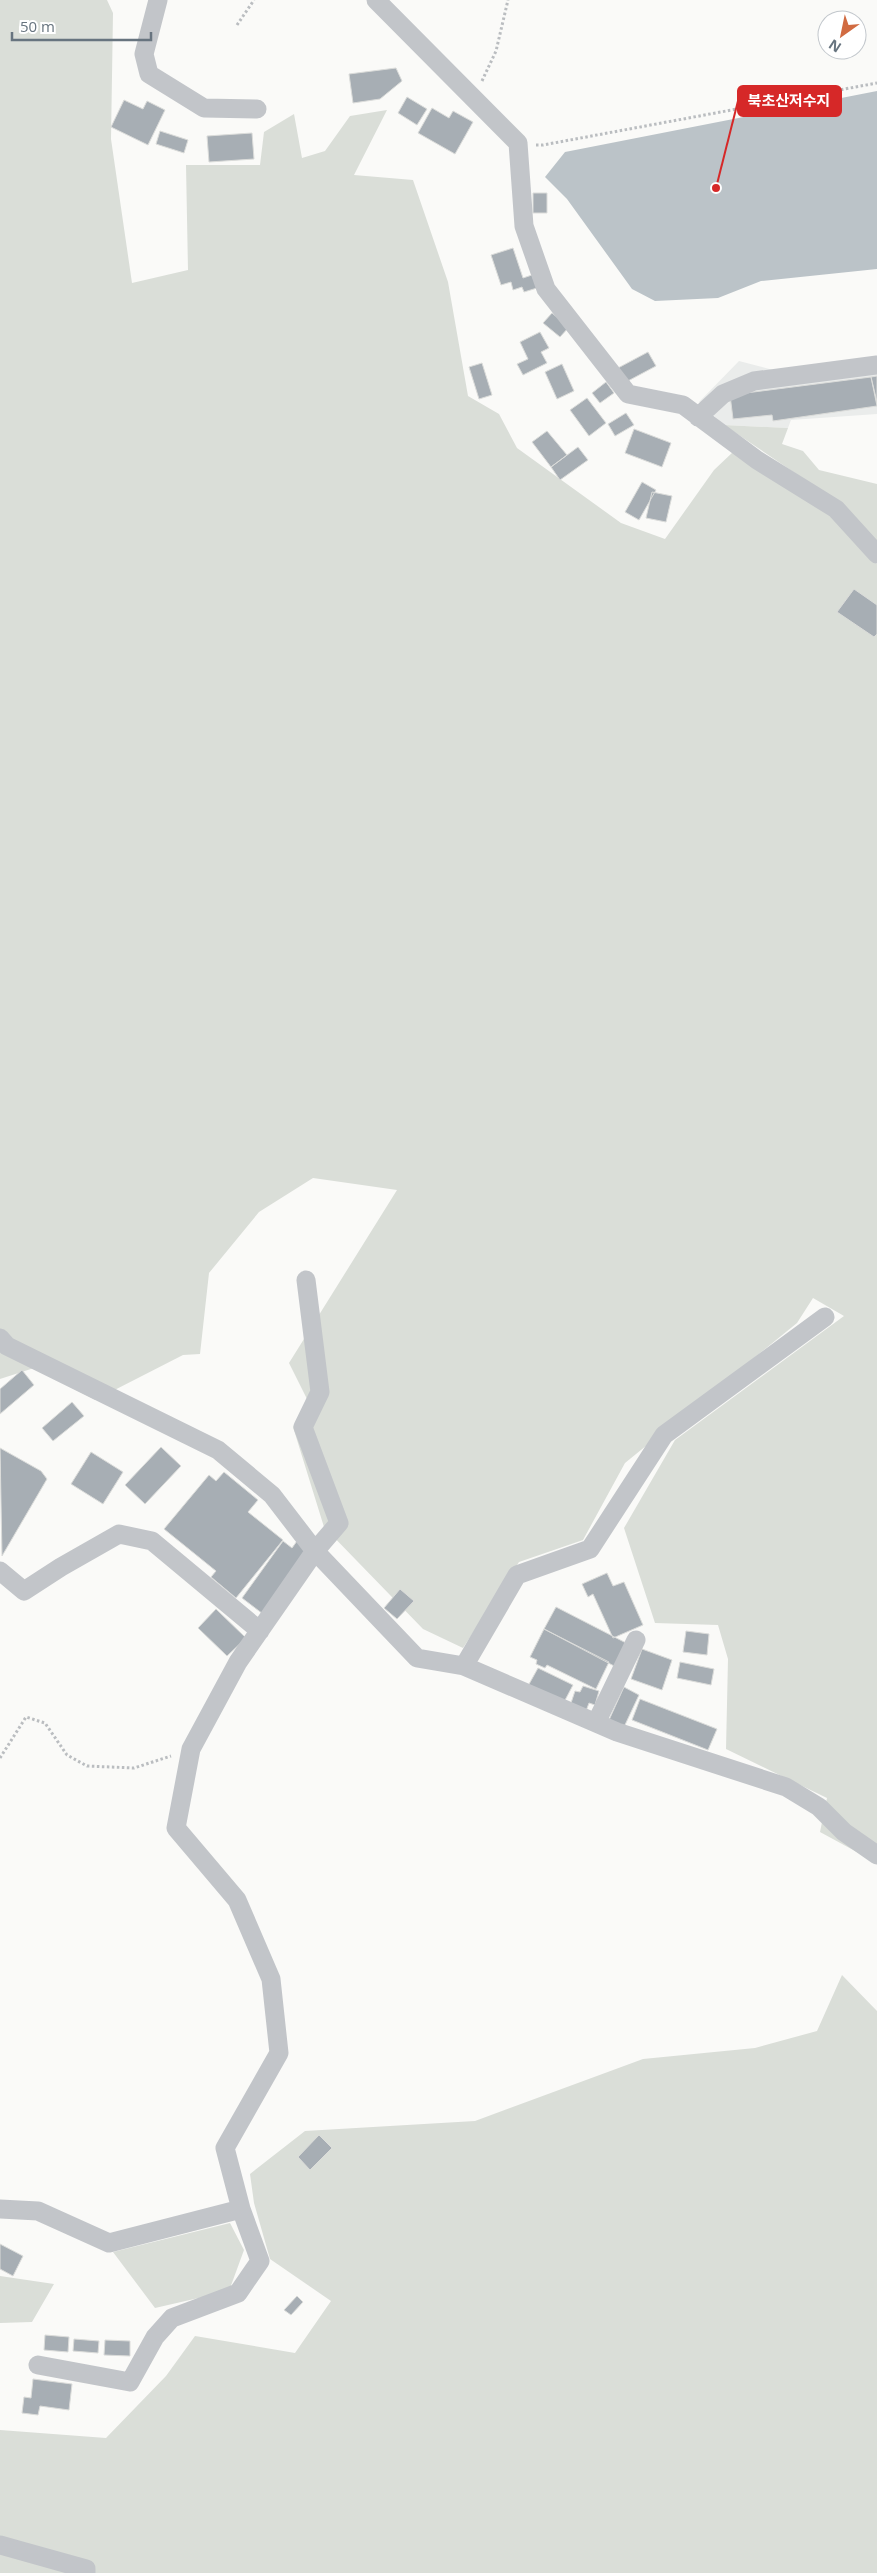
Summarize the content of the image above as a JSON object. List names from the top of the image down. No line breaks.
{"places":["북초산저수지"],"scale_bar":"50 m","north":"bottom left"}
